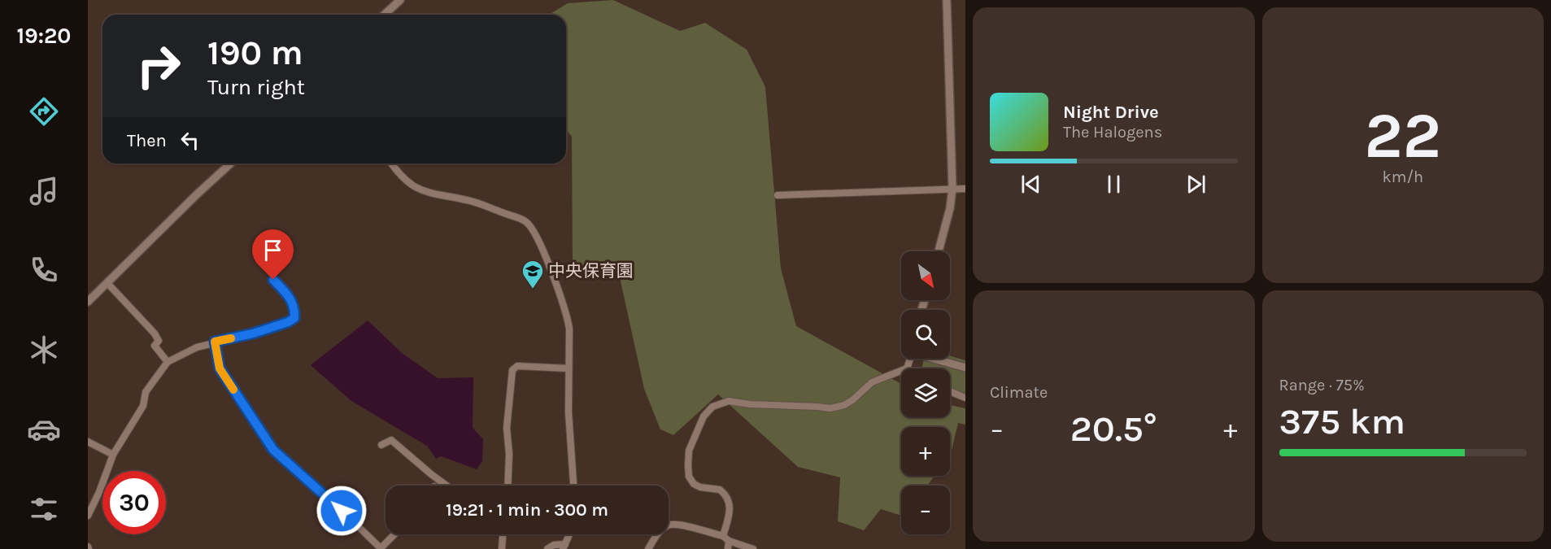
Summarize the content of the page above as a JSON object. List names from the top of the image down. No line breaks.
{"places":{"school or university":["中央保育園"]},"north":"bottom right","page":{"tabs":"19:20","tile":[["22","km/h"],"Climate",["Range · 75%","375 km"]],"turn":["190 m","Turn right"],"song":["Night Drive","The Halogens"],"then":"Then","map_buttons":["+","−"],"heat":["−","20.5°","+"],"limit":"30","trip":"19:21 · 1 min · 300 m"}}
